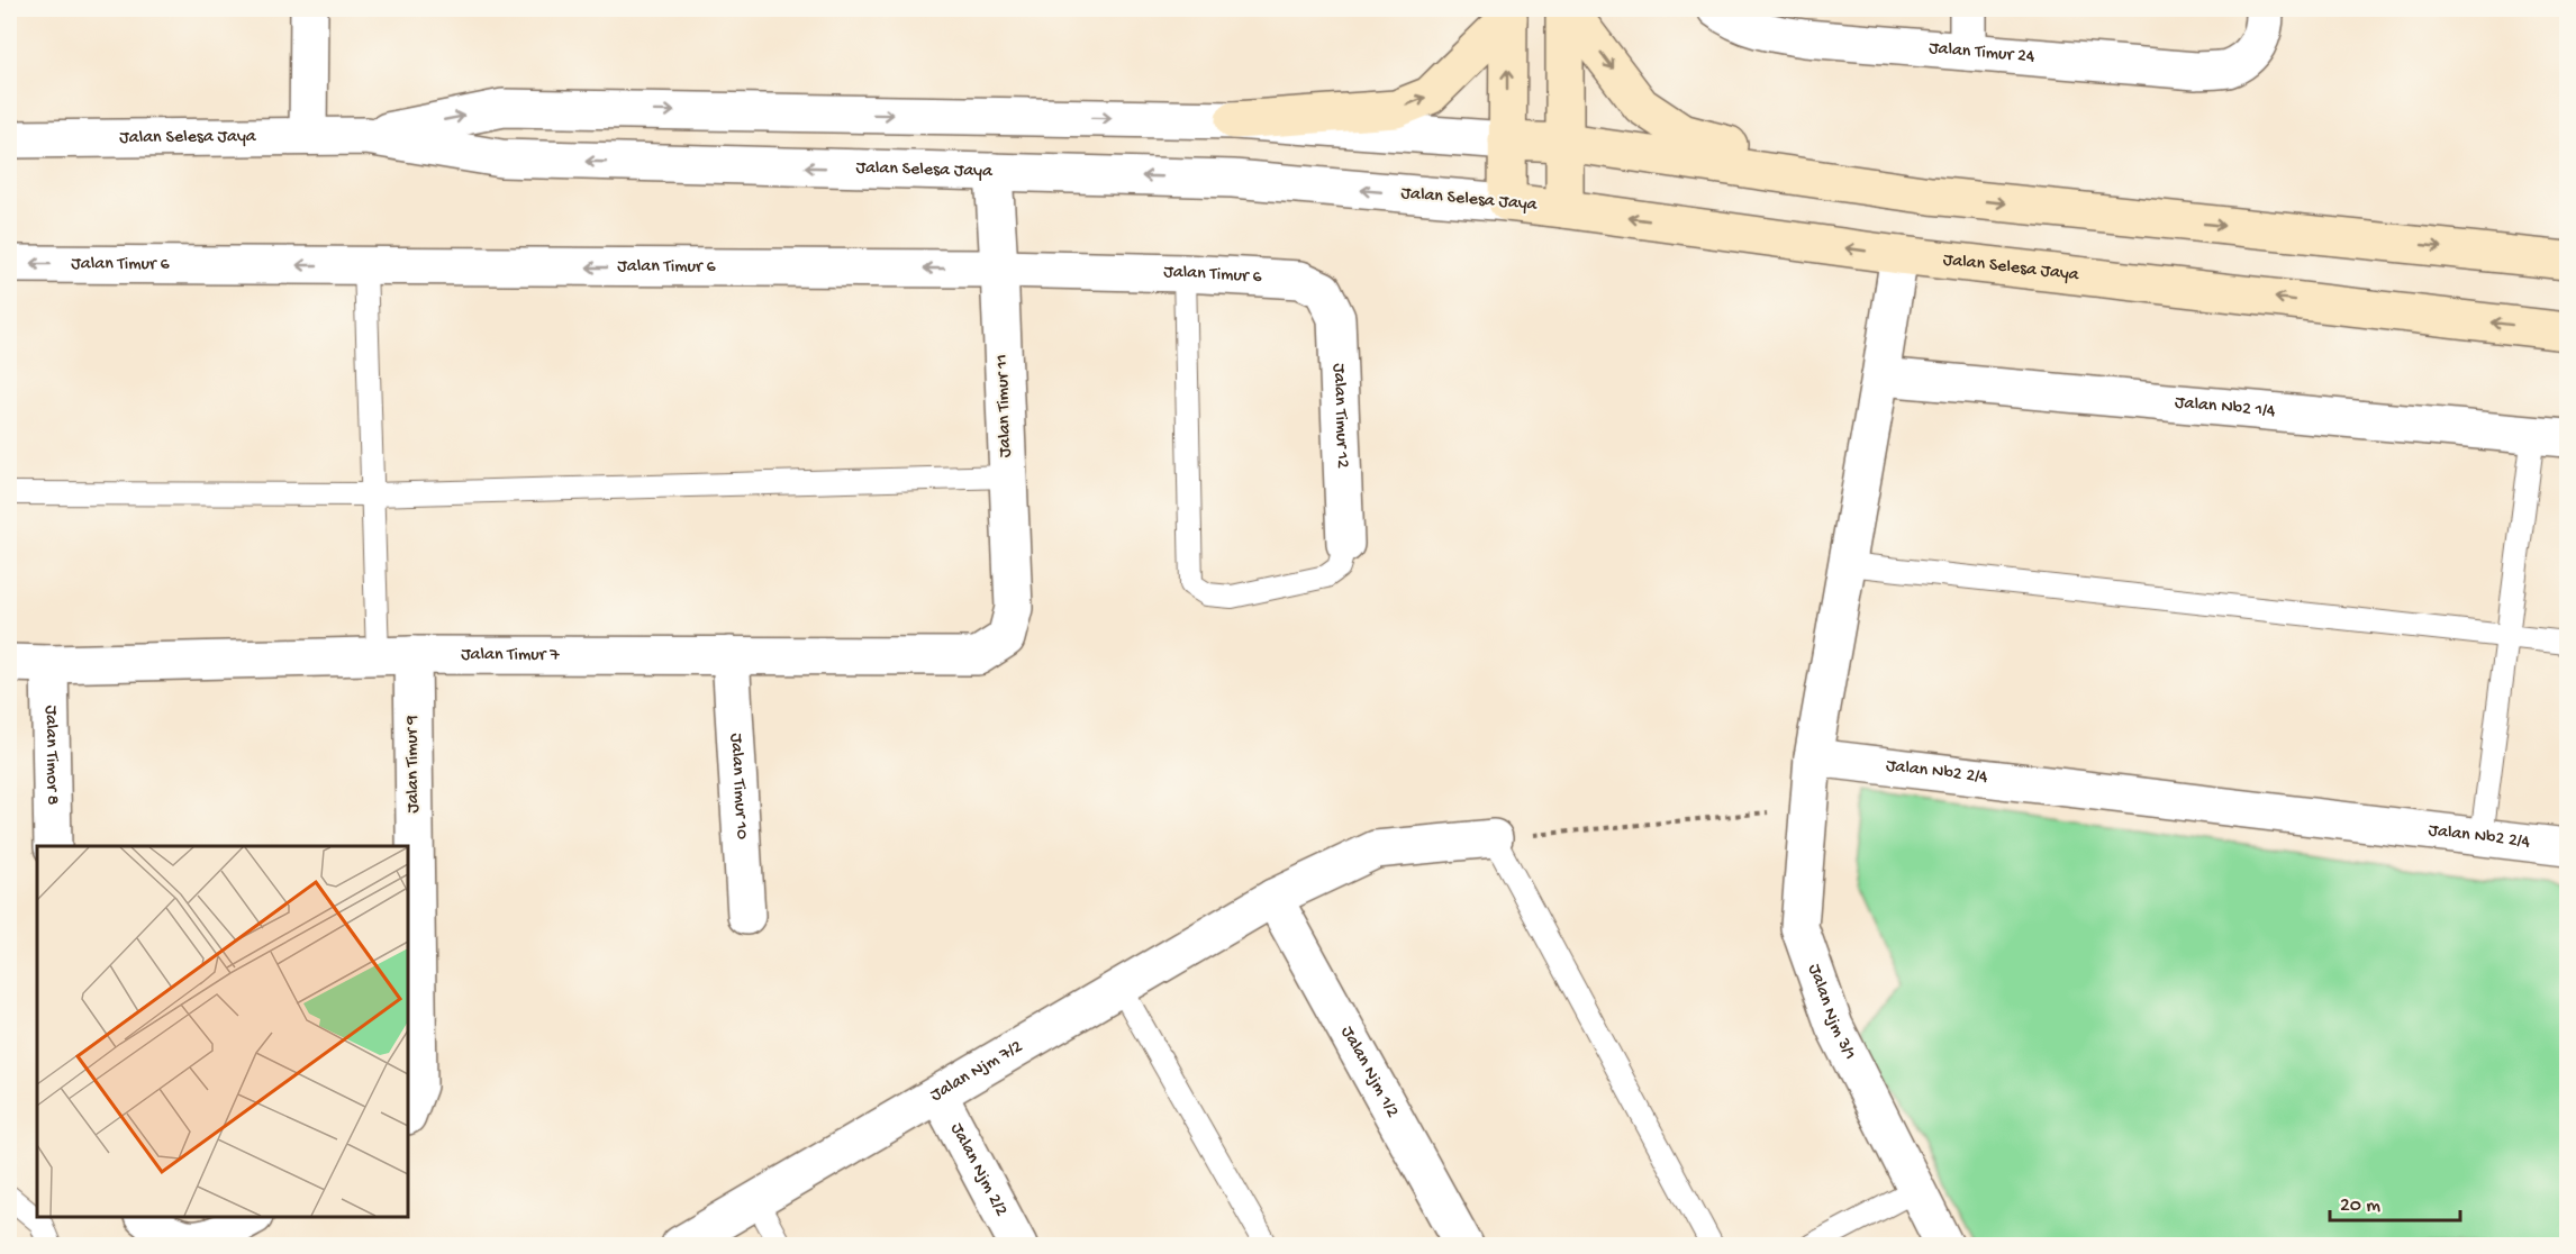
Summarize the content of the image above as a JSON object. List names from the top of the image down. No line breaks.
{"streets":{"main road":["Jalan Selesa Jaya"],"street":["Jalan Timur 24","Jalan Timur 6","Jalan Timur 11","Jalan Nb2 1/4","Jalan Timur 12","Jalan Timur 7","Jalan Timor 8","Jalan Timur 9","Jalan Nb2 2/4","Jalan Timur 10","Jalan Njm 3/1","Jalan Njm 7/2","Jalan Njm 1/2","Jalan Njm 2/2"]},"crossings":[["Jalan Selesa Jaya","Jalan Timur 11"],["Jalan Timur 6","Jalan Timur 11"],["Jalan Timur 6","Jalan Timur 12"],["Jalan Timur 11","Jalan Timur 7"],["Jalan Timur 7","Jalan Timor 8"],["Jalan Timur 7","Jalan Timur 9"],["Jalan Timur 7","Jalan Timur 10"],["Jalan Nb2 2/4","Jalan Njm 3/1"],["Jalan Njm 7/2","Jalan Njm 1/2"],["Jalan Njm 7/2","Jalan Njm 2/2"]],"one_way":["Jalan Timur 6"],"scale_bar":"20 m"}
